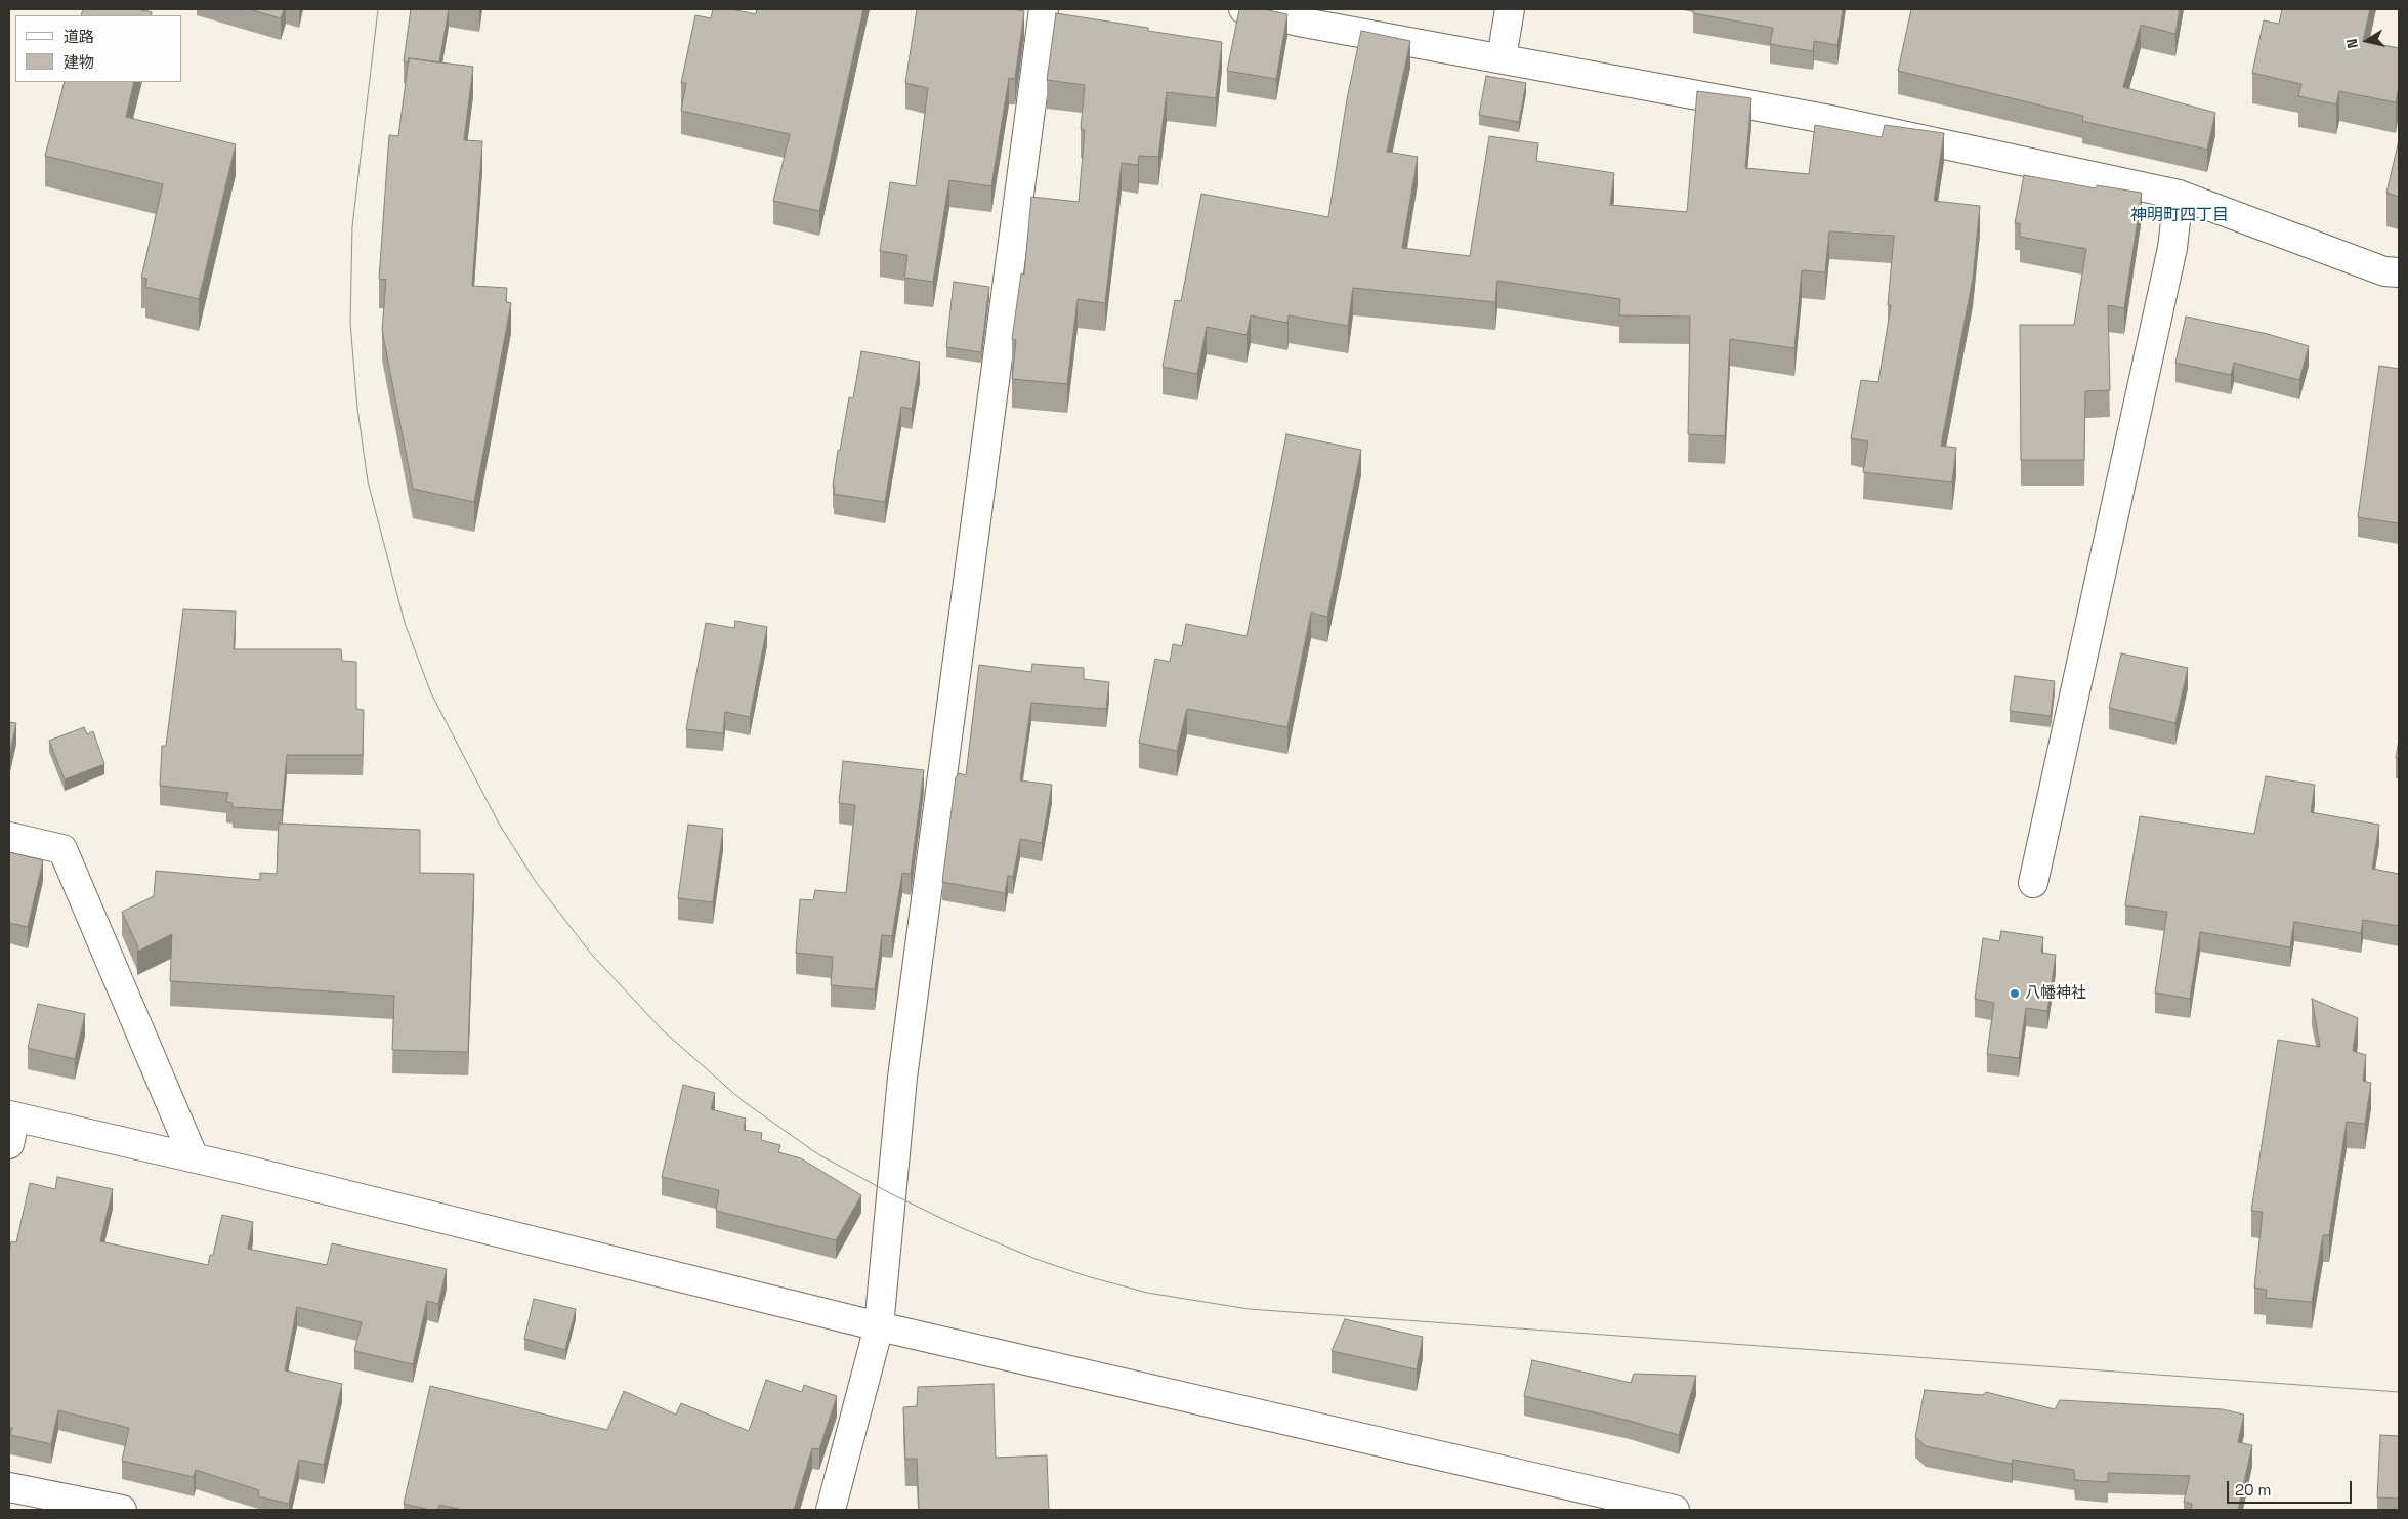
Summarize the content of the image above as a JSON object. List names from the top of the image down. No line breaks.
{"districts":["神明町四丁目"],"places":["八幡神社"],"legend":["道路","建物"],"scale_bar":"20 m","north":"left"}
